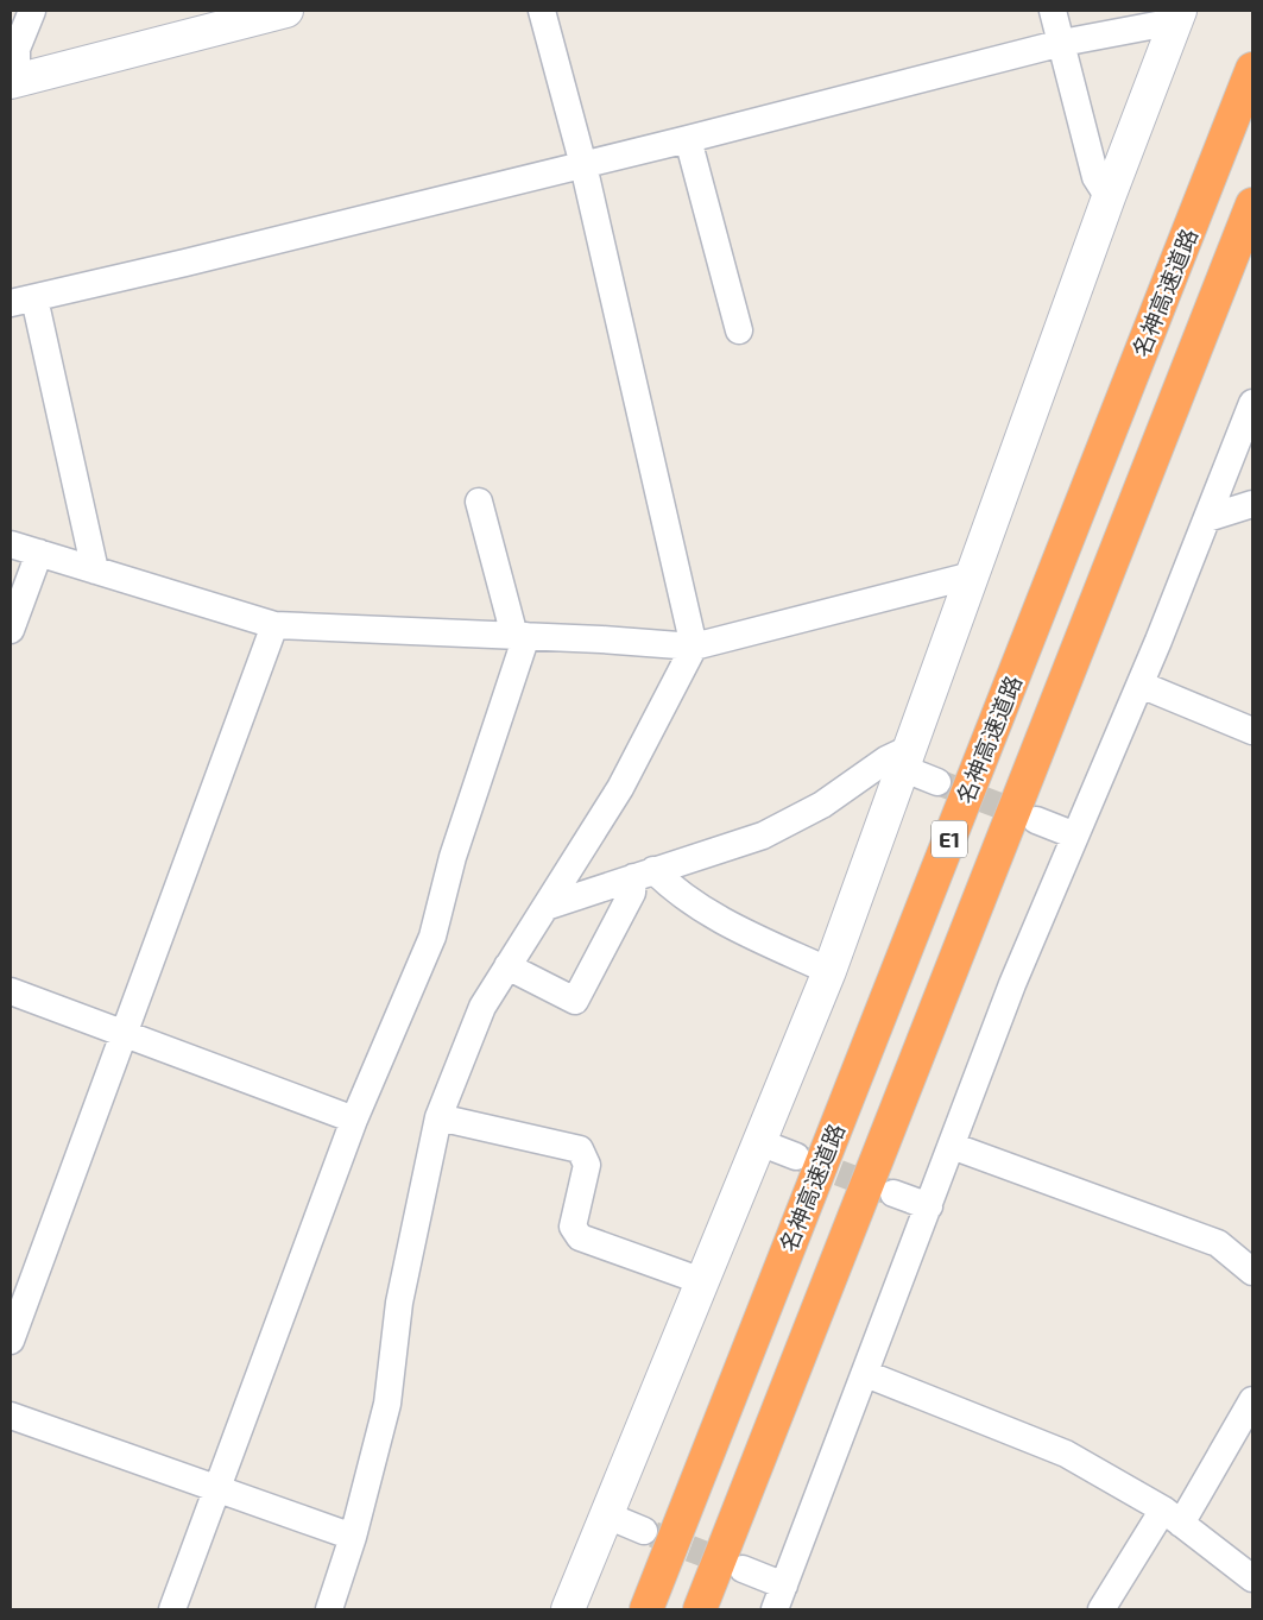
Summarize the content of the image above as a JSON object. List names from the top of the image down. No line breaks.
{"streets":{"highway":["名神高速道路","E1"]}}
